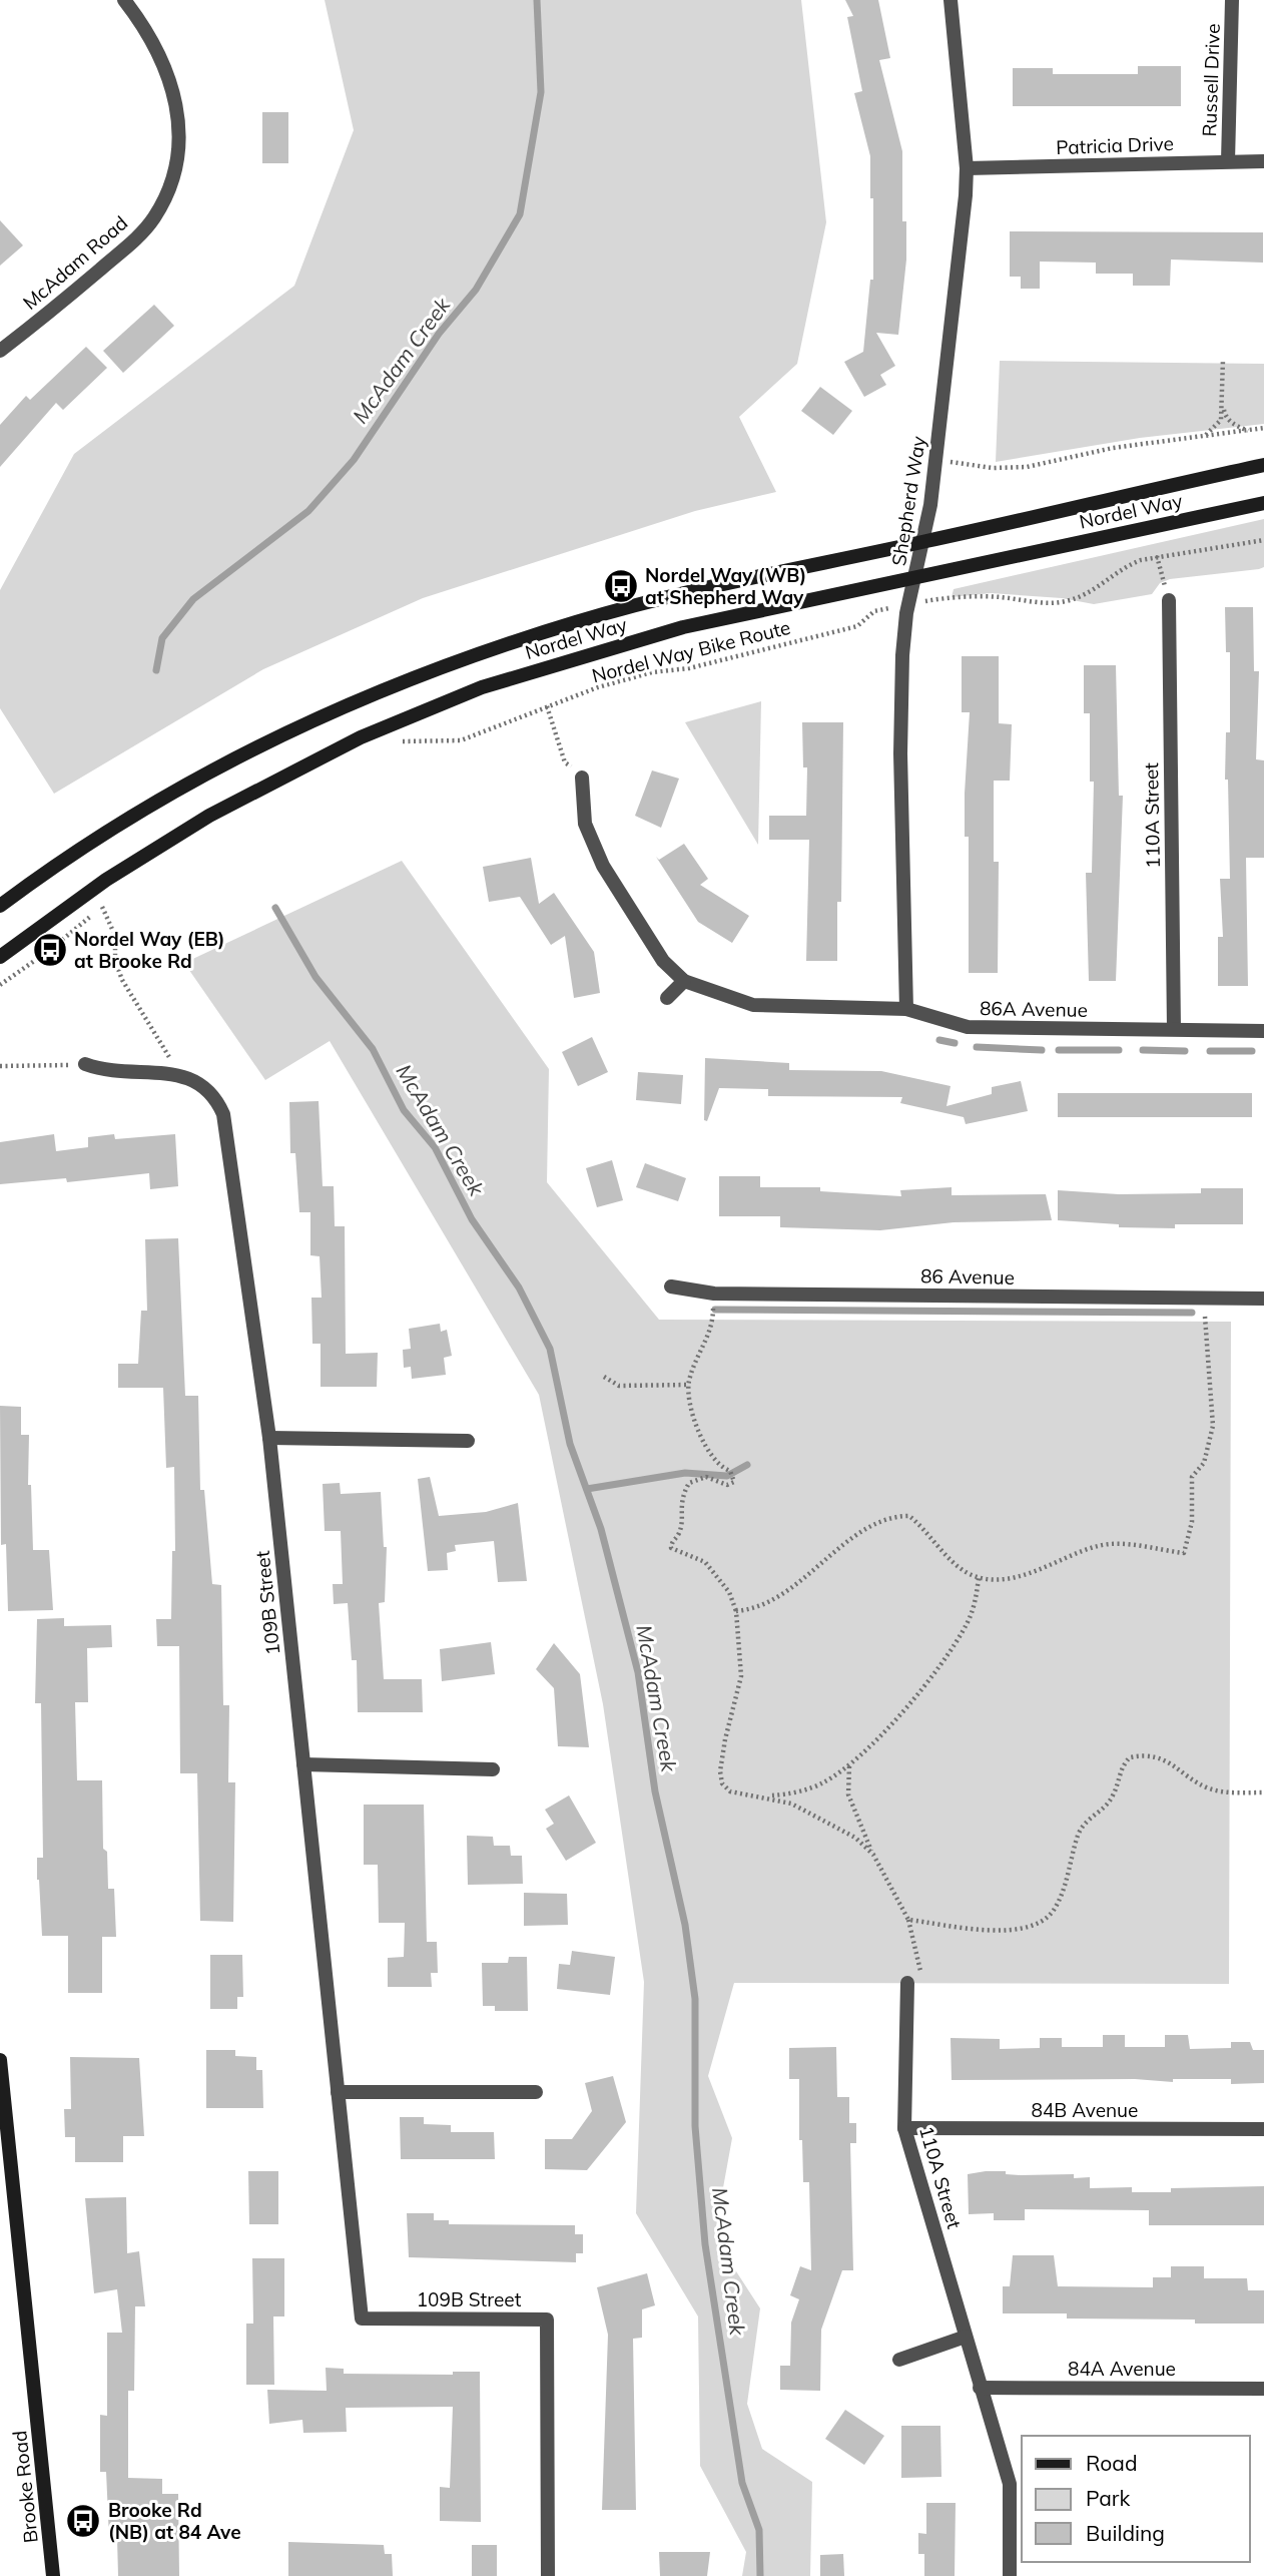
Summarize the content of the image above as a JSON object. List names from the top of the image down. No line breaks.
{"streets":{"main road":["Nordel Way","Brooke Road"],"street":["Russell Drive","Patricia Drive","McAdam Road","Shepherd Way","110A Street","86A Avenue","86 Avenue","109B Street","84B Avenue","84A Avenue"],"path":["Nordel Way Bike Route"]},"crossings":[["Russell Drive","Patricia Drive"],["Patricia Drive","Shepherd Way"],["Shepherd Way","Nordel Way"],["Shepherd Way","86A Avenue"],["110A Street","86A Avenue"],["110A Street","84B Avenue"],["110A Street","84A Avenue"]],"water":["McAdam Creek"],"places":{"bus stop":["Nordel Way (WB) at Shepherd Way","Nordel Way (EB) at Brooke Rd","Brooke Rd (NB) at 84 Ave"]},"legend":["Road","Park","Building"]}
